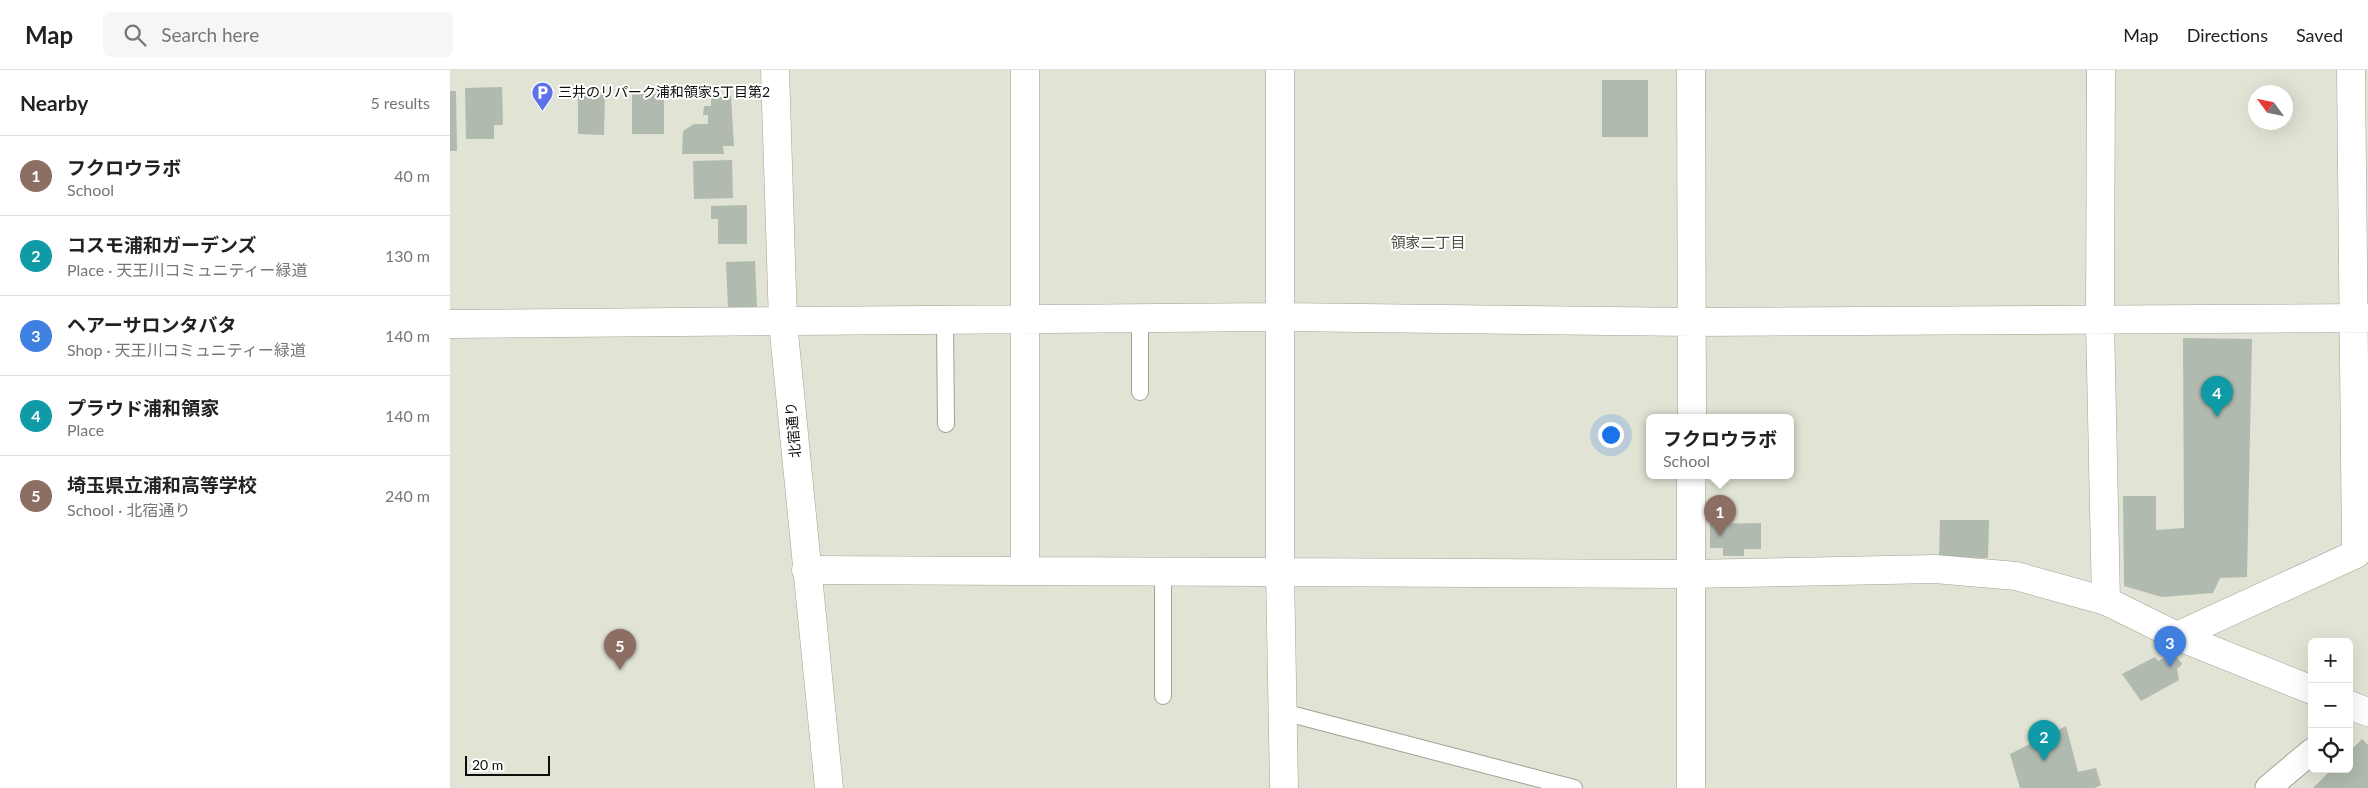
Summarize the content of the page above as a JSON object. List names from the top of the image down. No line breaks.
{"streets":{"street":["北宿通り"]},"districts":["領家二丁目"],"places":{"parking":["三井のリパーク浦和領家5丁目第2"]},"scale_bar":"20 m","north":"top left","page":{"header":"Map","search":"Search here","nav":["Map","Directions","Saved"],"heading":["Nearby","5 results"],"list":[{"mark":"1","name":"フクロウラボ","note":"School","value":"40 m"},{"mark":"2","name":"コスモ浦和ガーデンズ","note":"Place · 天王川コミュニティー緑道","value":"130 m"},{"mark":"3","name":"ヘアーサロンタバタ","note":"Shop · 天王川コミュニティー緑道","value":"140 m"},{"mark":"4","name":"プラウド浦和領家","note":"Place","value":"140 m"},{"mark":"5","name":"埼玉県立浦和高等学校","note":"School · 北宿通り","value":"240 m"}],"pins":["4","1","3","5","2"],"popup":["フクロウラボ","School"],"map_buttons":["+","−"],"scale":"20 m"}}
